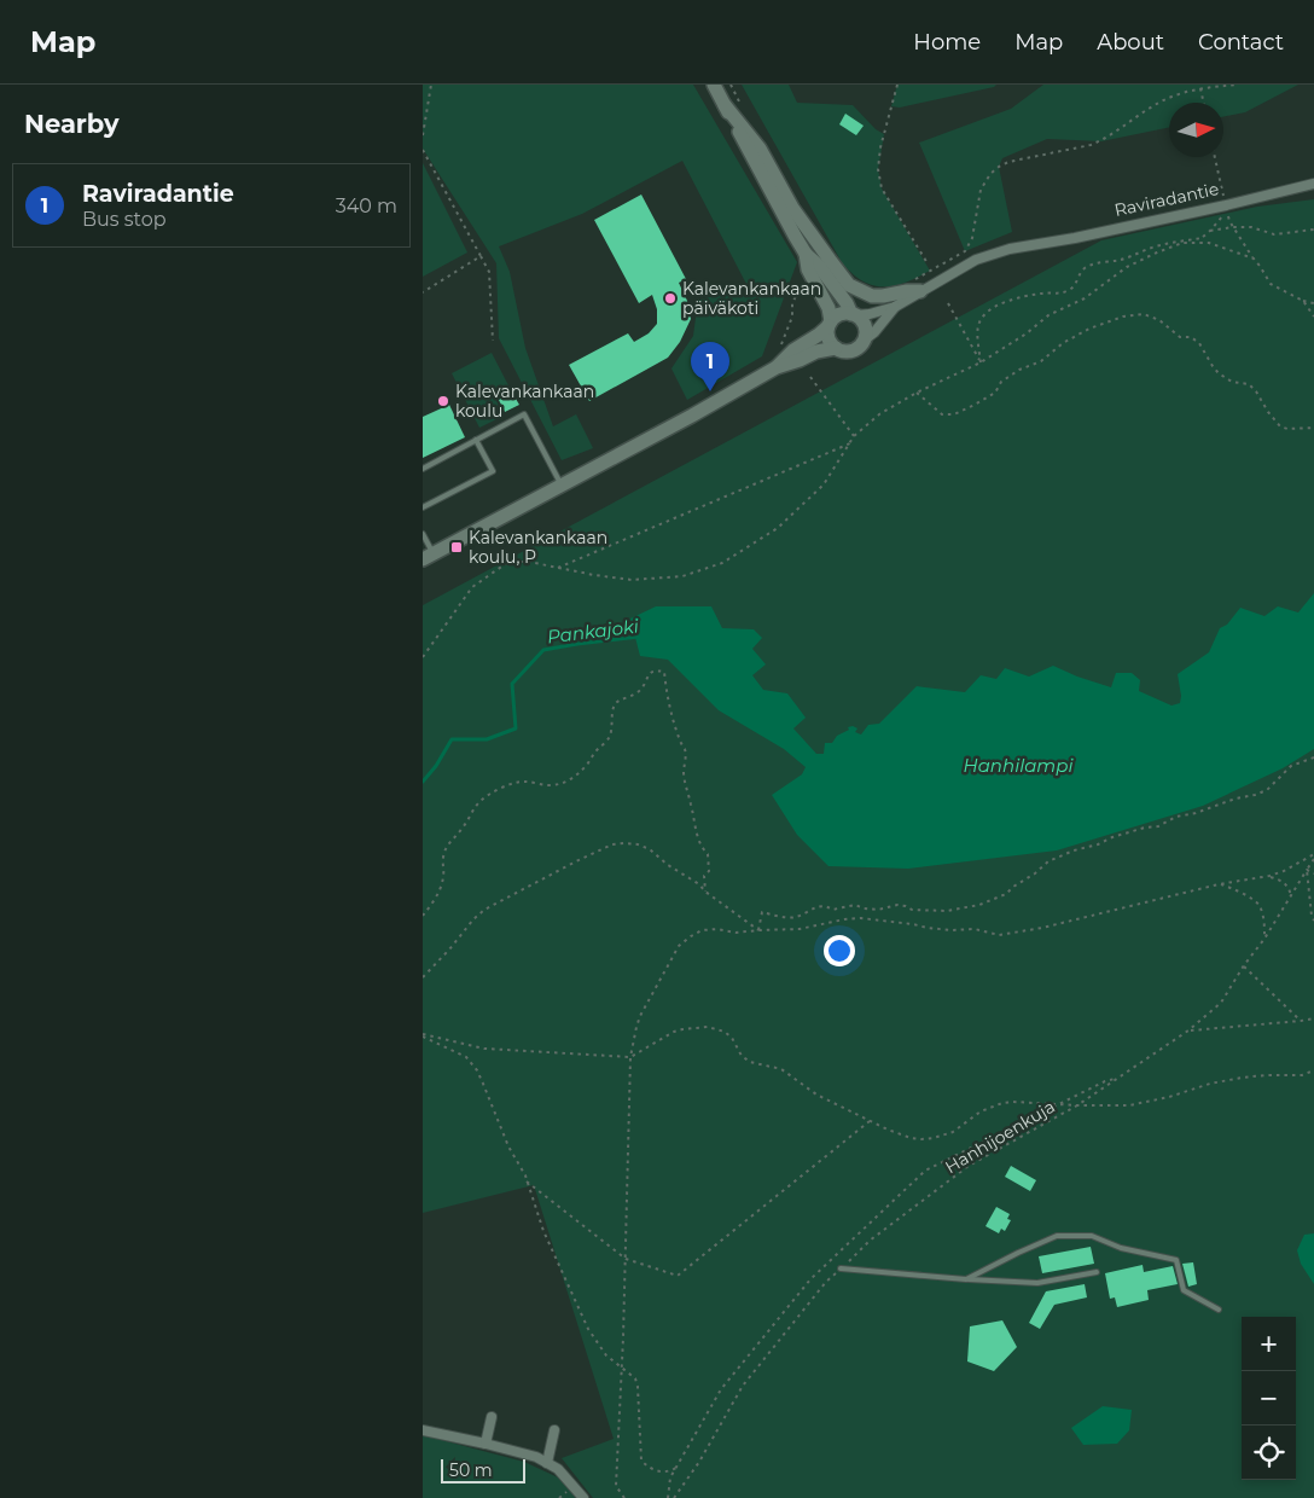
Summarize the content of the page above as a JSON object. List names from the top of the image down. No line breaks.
{"streets":{"street":["Raviradantie"],"path":["Hanhijoenkuja"]},"water":["Pankajoki","Hanhilampi"],"places":{"other":["Kalevankankaan päiväkoti","Kalevankankaan koulu"],"transit":["Kalevankankaan koulu, P"]},"scale_bar":"50 m","north":"right","page":{"header":"Map","nav":["Home","Map","About","Contact"],"heading":"Nearby","list":[{"mark":"1","name":"Raviradantie","note":"Bus stop","value":"340 m"}],"pins":"1","map_buttons":["+","−"],"scale":"50 m"}}
